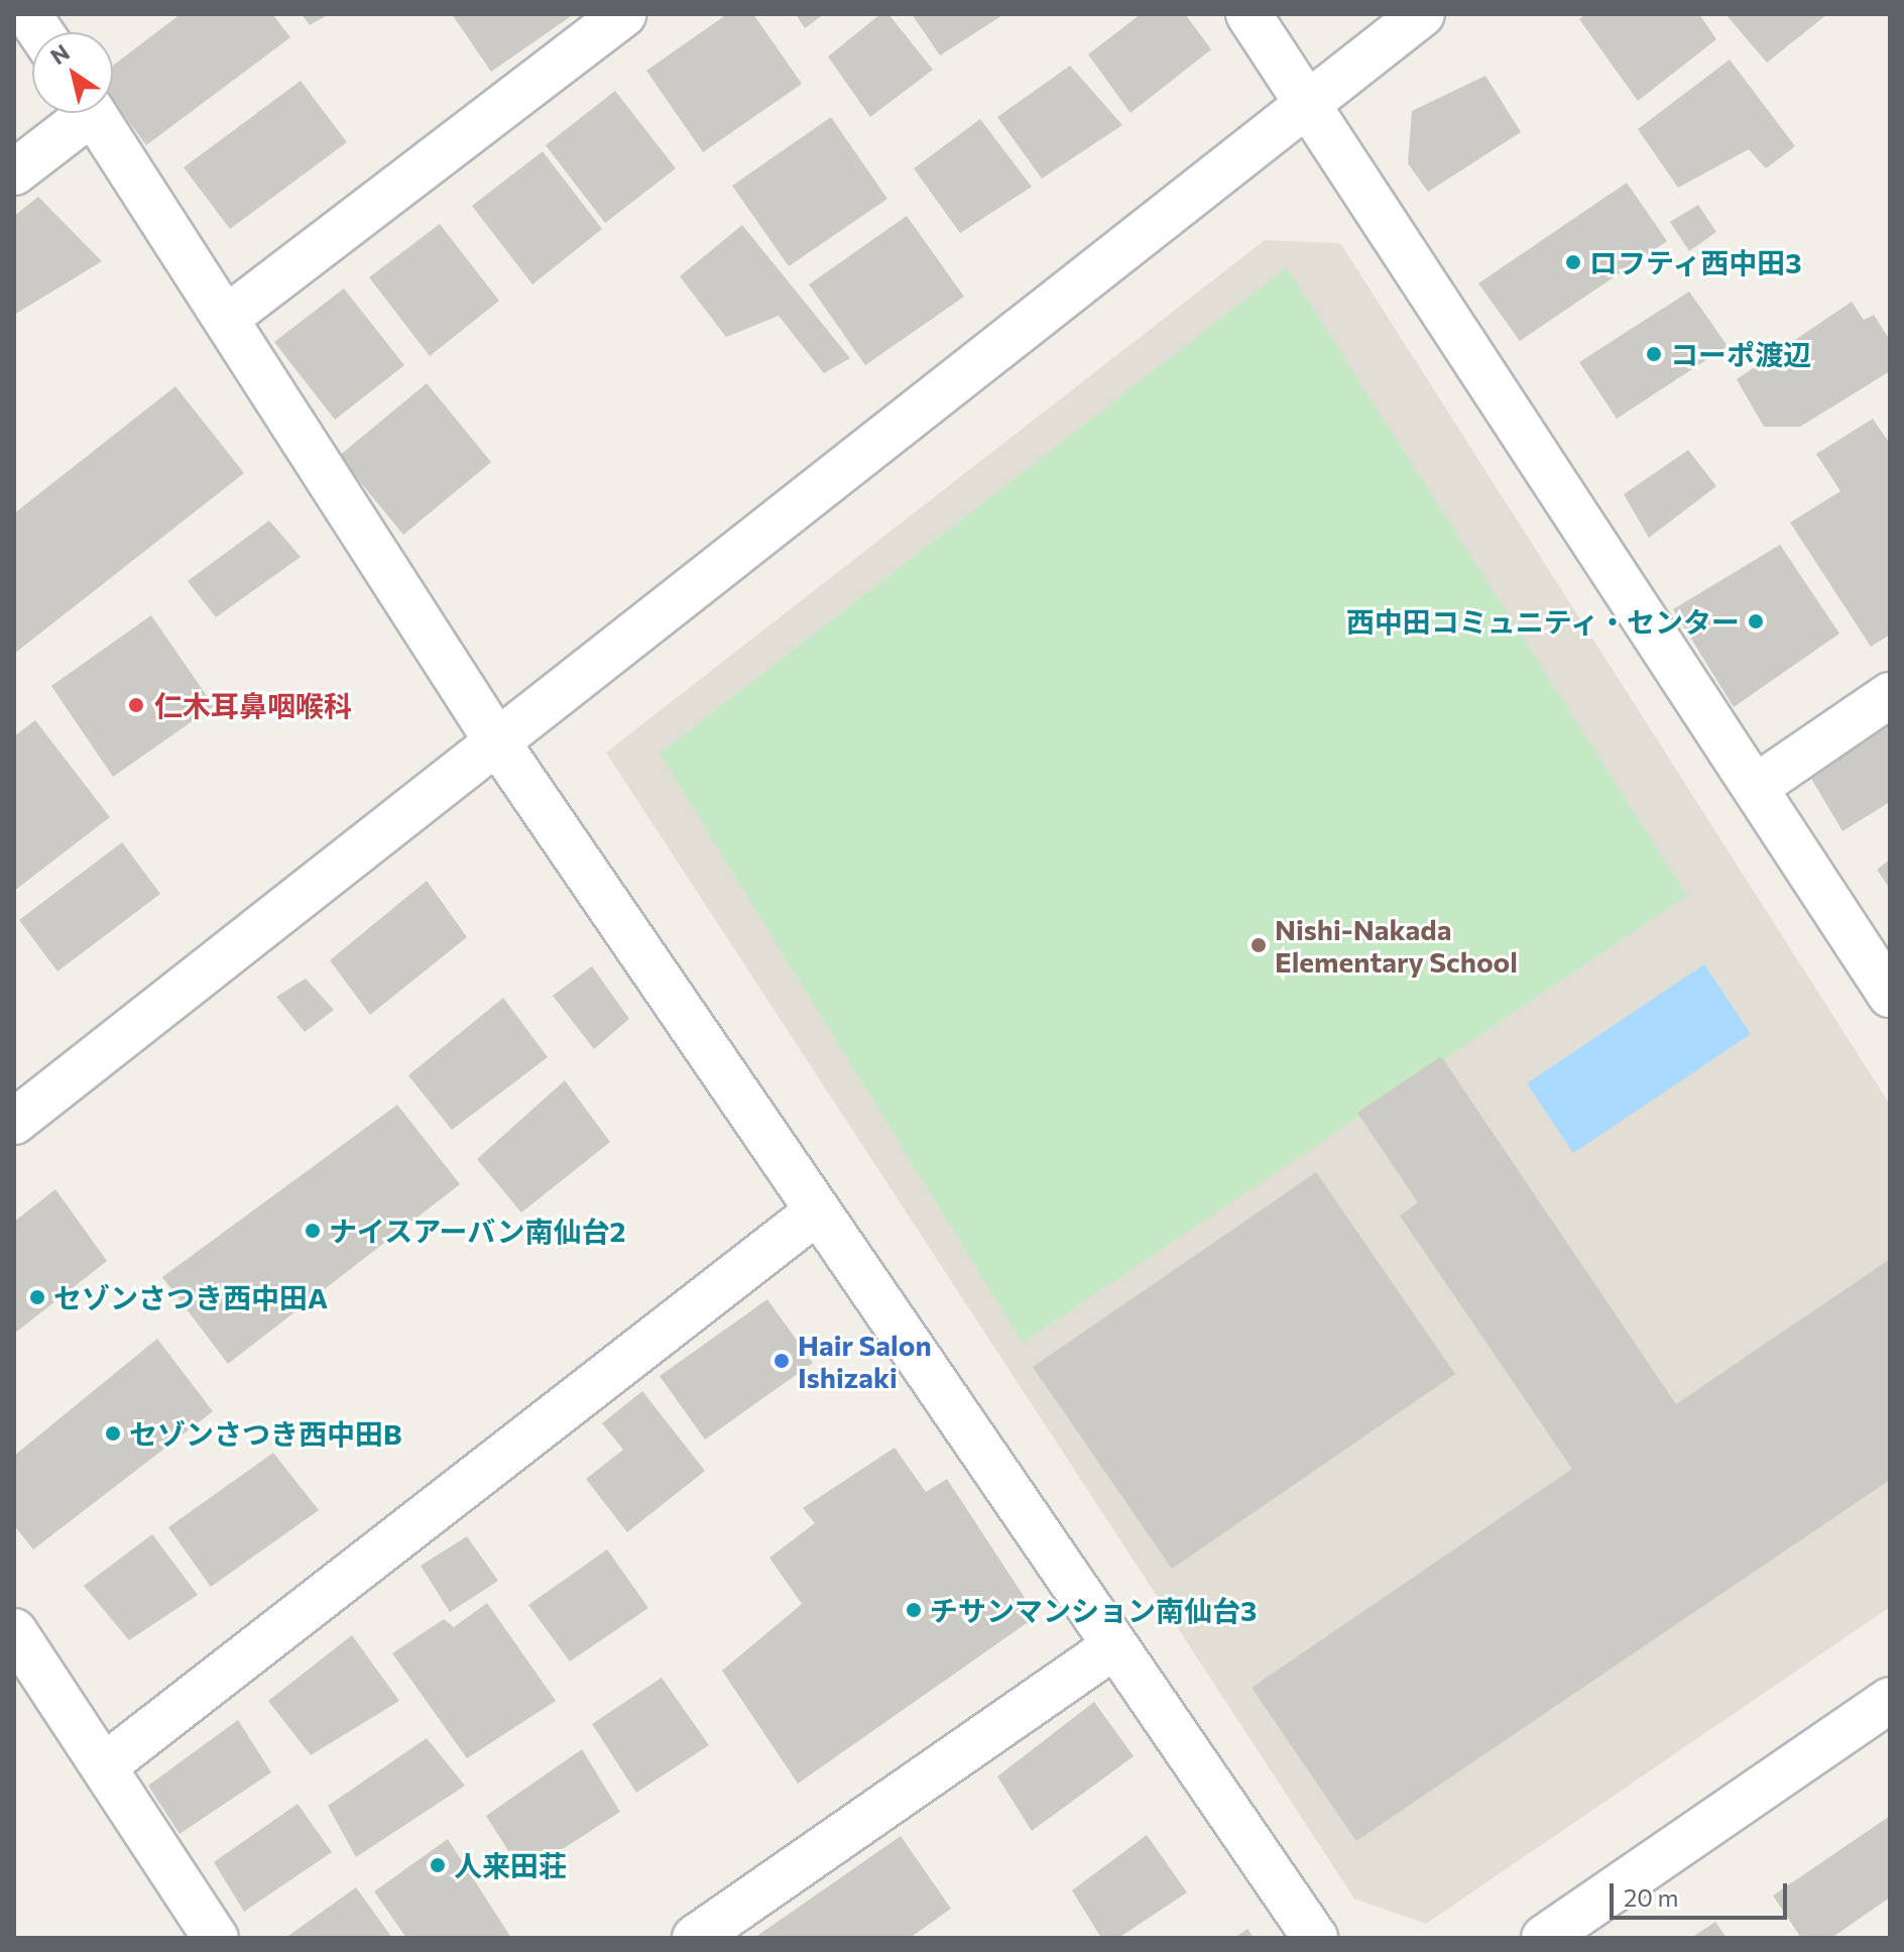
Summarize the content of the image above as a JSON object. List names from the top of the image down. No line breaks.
{"places":["ロフティ西中田3","コーポ渡辺","西中田コミュニティ・センター","仁木耳鼻咽喉科","Nishi-Nakada Elementary School","ナイスアーバン南仙台2","セゾンさつき西中田A","Hair Salon Ishizaki","セゾンさつき西中田B","チサンマンション南仙台3","人来田荘"],"scale_bar":"20 m","north":"top left"}
